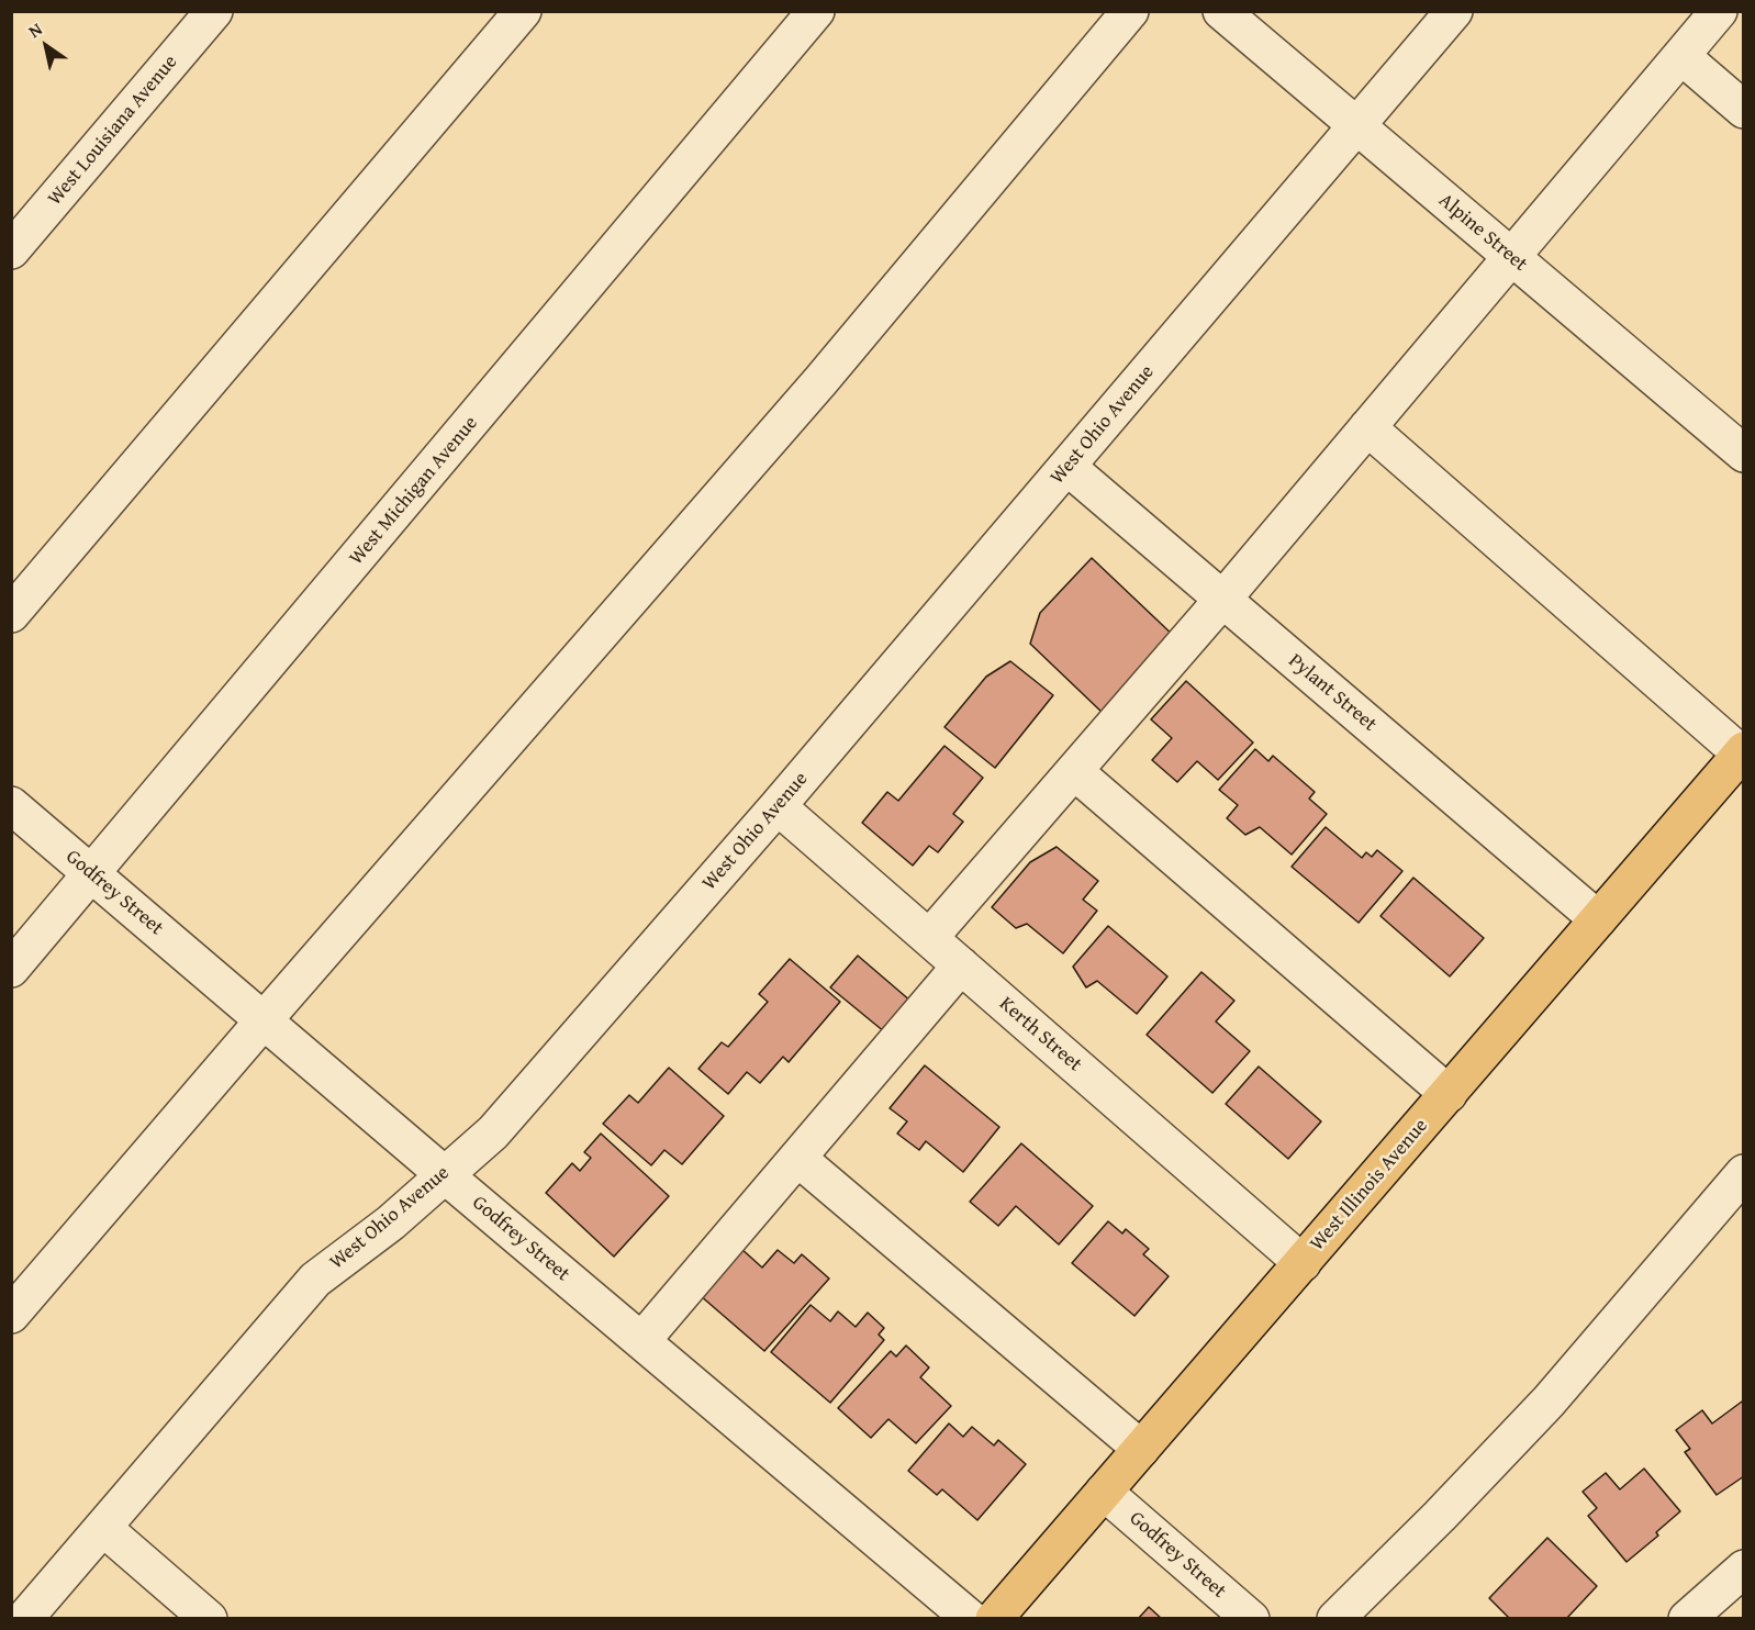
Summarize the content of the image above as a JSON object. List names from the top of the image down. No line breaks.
{"streets":{"main road":["West Illinois Avenue"],"street":["West Louisiana Avenue","Alpine Street","West Ohio Avenue","West Michigan Avenue","Pylant Street","Godfrey Street","Kerth Street"]},"crossings":[["Alpine Street","West Ohio Avenue"],["West Ohio Avenue","Pylant Street"],["West Ohio Avenue","Godfrey Street"],["West Ohio Avenue","Kerth Street"],["West Michigan Avenue","Godfrey Street"],["Pylant Street","West Illinois Avenue"],["Godfrey Street","West Illinois Avenue"],["Kerth Street","West Illinois Avenue"]],"north":"top left"}
